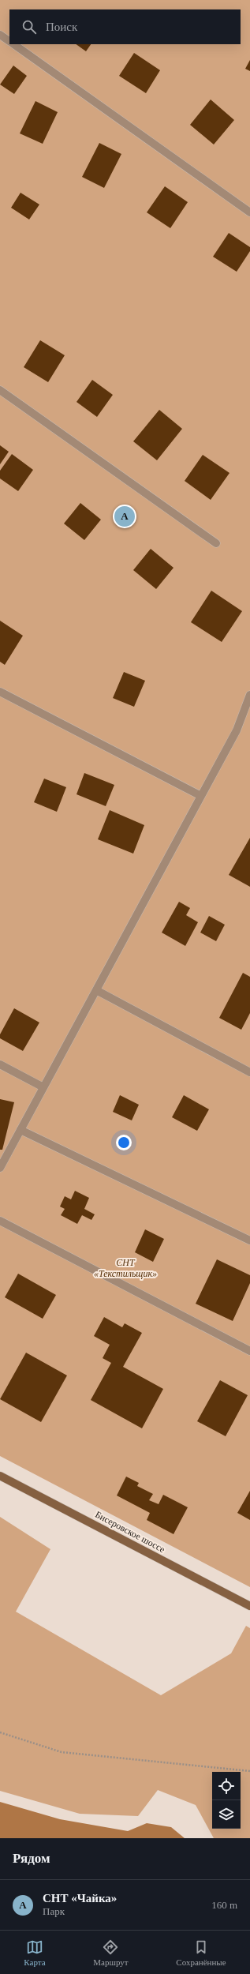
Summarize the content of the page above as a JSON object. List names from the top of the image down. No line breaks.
{"streets":{"main road":["Бисеровское шоссе"]},"parks":["СНТ «Текстильщик»"],"page":{"search":"Поиск","pins":"A","heading":"Рядом","list":[{"mark":"A","name":"СНТ «Чайка»","note":"Парк","value":"160 m"}],"nav":["Карта","Маршрут","Сохранённые"]}}
